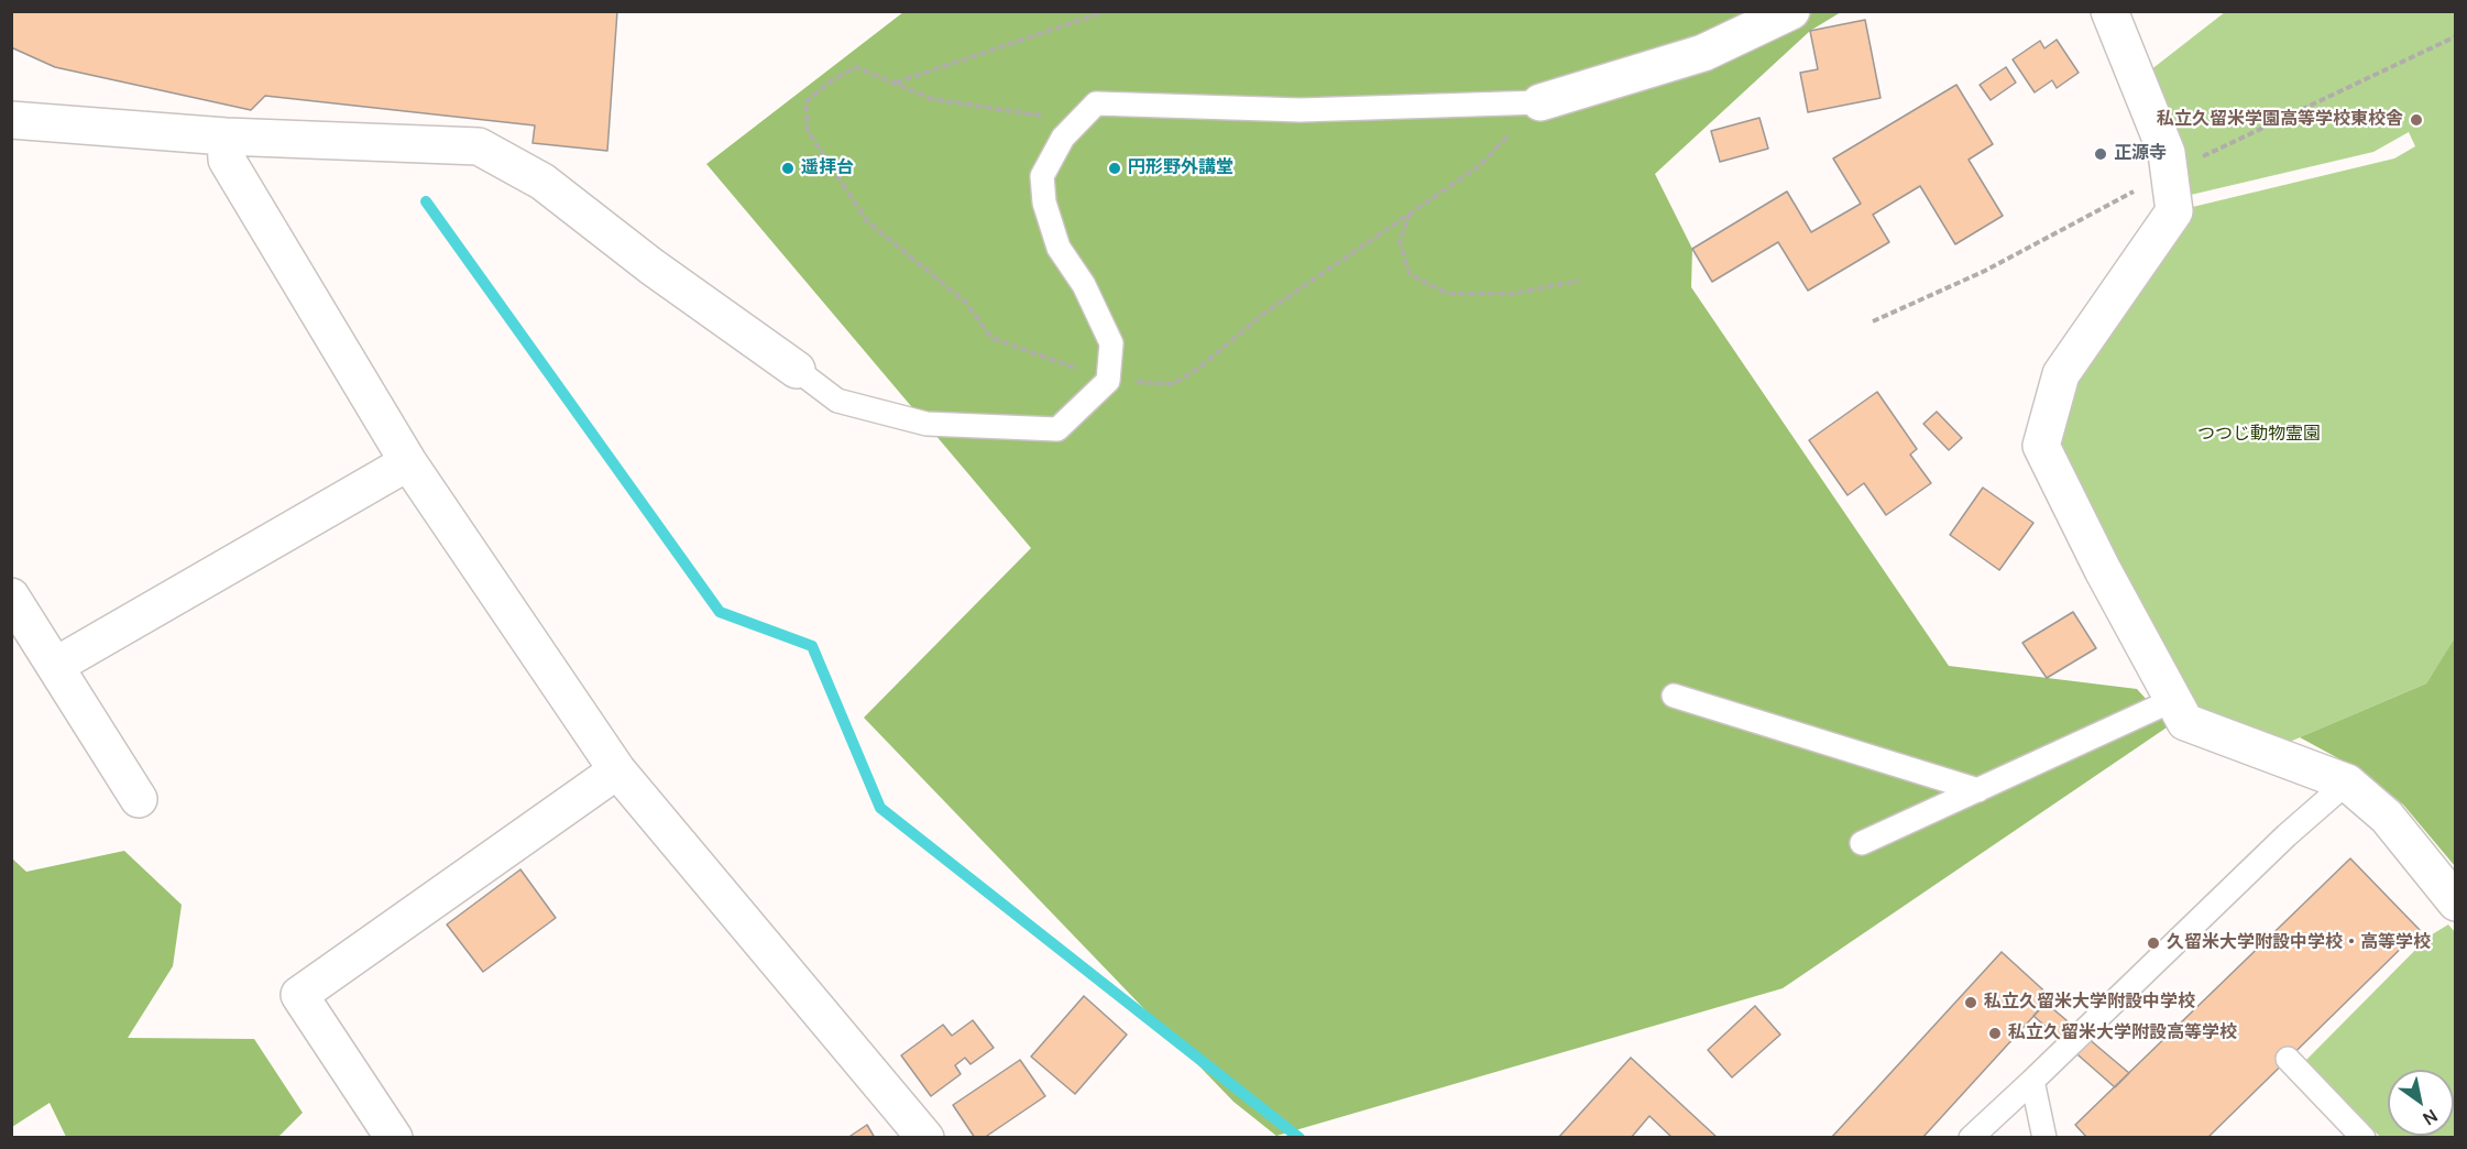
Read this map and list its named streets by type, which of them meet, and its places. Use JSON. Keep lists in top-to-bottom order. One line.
{"parks":["つつじ動物霊園"],"places":["私立久留米学園高等学校東校舎","正源寺","遥拝台","円形野外講堂","久留米大学附設中学校・高等学校","私立久留米大学附設中学校","私立久留米大学附設高等学校"],"north":"bottom right"}
